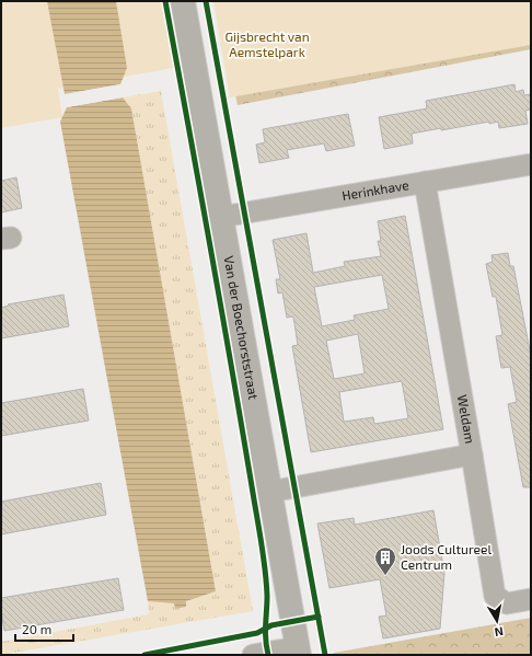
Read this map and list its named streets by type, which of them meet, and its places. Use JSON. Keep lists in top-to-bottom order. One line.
{"streets":{"street":["Herinkhave","Van der Boechorststraat","Weldam"]},"crossings":[["Herinkhave","Van der Boechorststraat"],["Herinkhave","Weldam"],["Van der Boechorststraat","Weldam"]],"parks":["Gijsbrecht van Aemstelpark"],"places":{"building":["Joods Cultureel Centrum"]},"scale_bar":"20 m","north":"bottom"}
